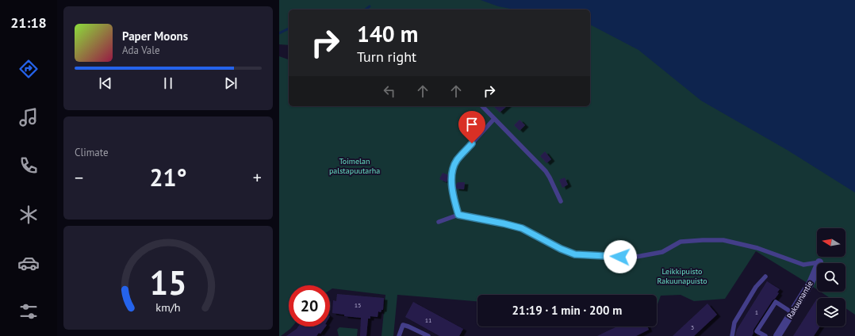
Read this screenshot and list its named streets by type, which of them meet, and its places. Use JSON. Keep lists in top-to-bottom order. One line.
{"streets":{"street":["Rakuunantie"]},"parks":["Toimelan palstapuutarha","Leikkipuisto Rakuunapuisto"],"house_numbers":["15","1","11","3"],"north":"left","page":{"tabs":"21:18","turn":["140 m","Turn right"],"song":["Paper Moons","Ada Vale"],"tile":"Climate","heat":["−","21°","+"],"limit":"20","trip":"21:19 · 1 min · 200 m","gauge":["15","km/h"]}}
